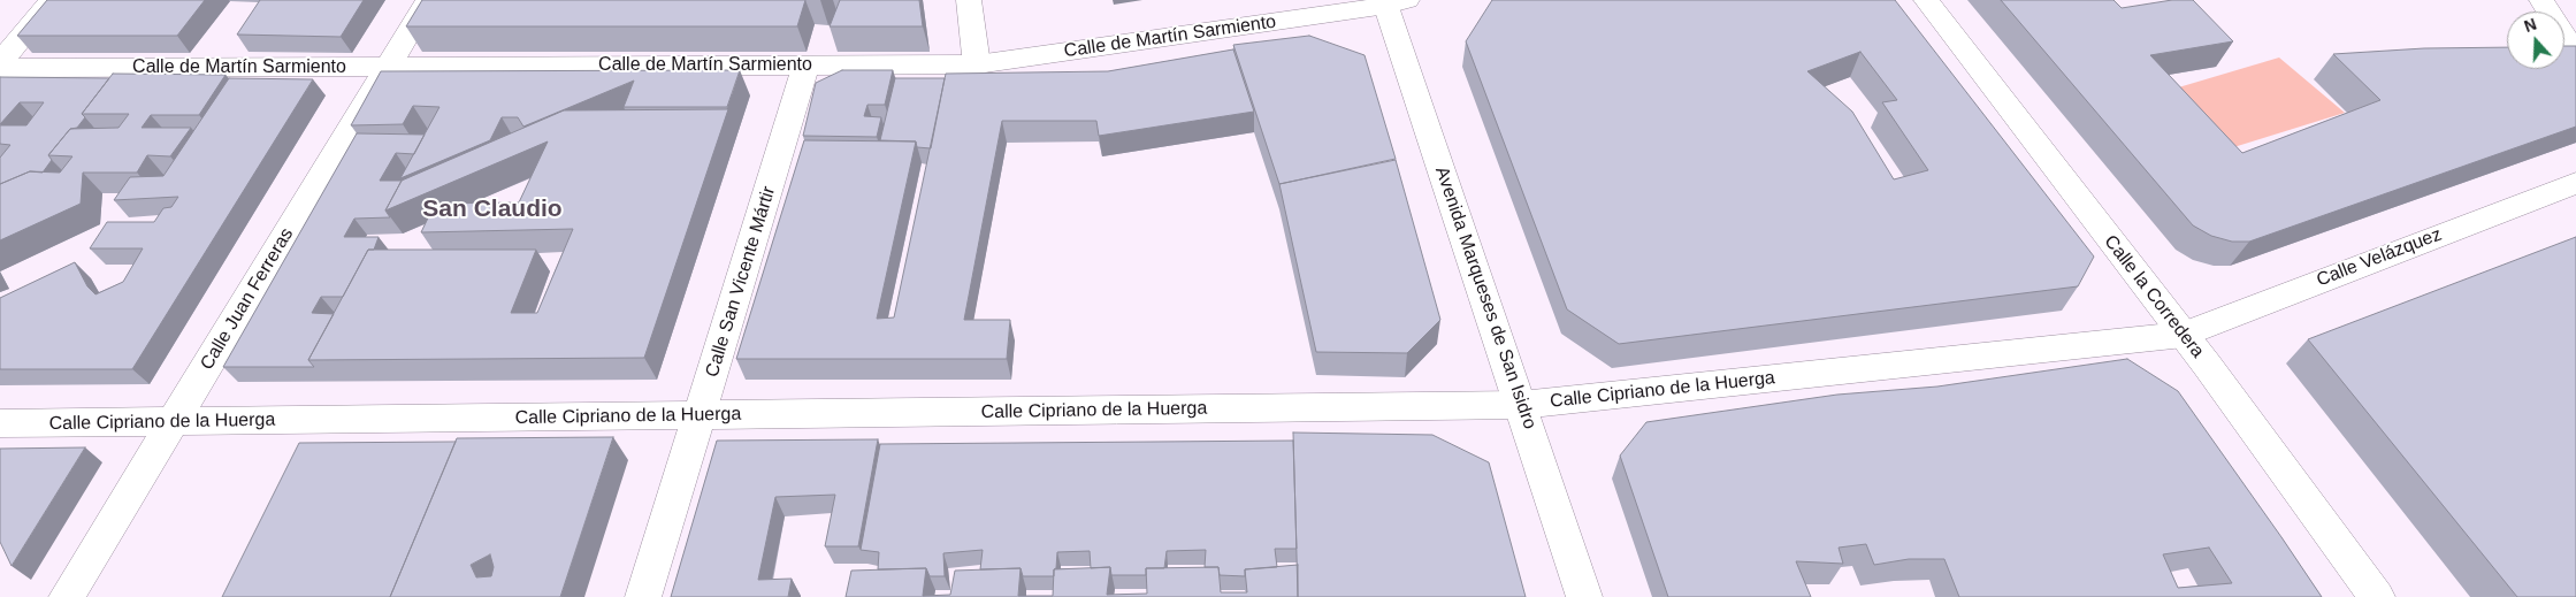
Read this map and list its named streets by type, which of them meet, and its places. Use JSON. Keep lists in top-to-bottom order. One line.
{"streets":{"street":["Calle de Martín Sarmiento","Calle Velázquez","Calle San Vicente Mártir","Calle la Corredera","Avenida Marqueses de San Isidro","Calle Juan Ferreras","Calle Cipriano de la Huerga"]},"crossings":[["Calle de Martín Sarmiento","Calle San Vicente Mártir"],["Calle de Martín Sarmiento","Avenida Marqueses de San Isidro"],["Calle de Martín Sarmiento","Calle Juan Ferreras"],["Calle Velázquez","Calle la Corredera"],["Calle Velázquez","Calle Cipriano de la Huerga"],["Calle San Vicente Mártir","Calle Cipriano de la Huerga"],["Calle la Corredera","Calle Cipriano de la Huerga"],["Avenida Marqueses de San Isidro","Calle Cipriano de la Huerga"],["Calle Juan Ferreras","Calle Cipriano de la Huerga"]],"districts":["San Claudio"],"north":"top"}
